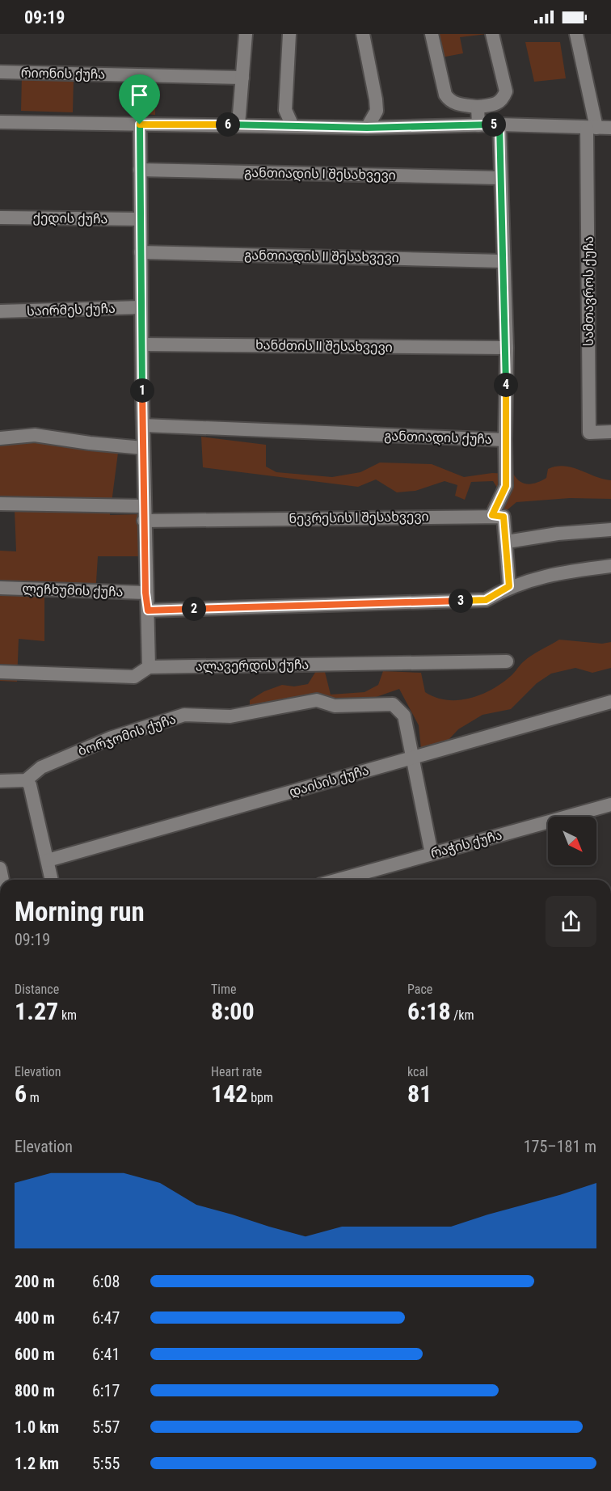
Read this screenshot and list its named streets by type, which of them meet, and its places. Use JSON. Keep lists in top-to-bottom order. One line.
{"streets":{"street":["რიონის ქუჩა","განთიადის I შესახვევი","ქედის ქუჩა","განთიადის II შესახვევი","სამთავროს ქუჩა","საირმეს ქუჩა","ხანძთის II შესახვევი","განთიადის ქუჩა","ნეკრესის I შესახვევი","ლეჩხუმის ქუჩა","ალავერდის ქუჩა","ბორჯომის ქუჩა","დაისის ქუჩა","რაჭის ქუჩა"]},"crossings":[["განთიადის I შესახვევი","განთიადის ქუჩა"],["განთიადის II შესახვევი","განთიადის ქუჩა"],["ხანძთის II შესახვევი","განთიადის ქუჩა"],["ბორჯომის ქუჩა","დაისის ქუჩა"],["ბორჯომის ქუჩა","რაჭის ქუჩა"]],"north":"bottom right","page":{"status":"09:19","pins":["5","6","4","1","3","2"],"heading":["Morning run","09:19"],"stats":[["Distance","1.27 km"],["Time","8:00"],["Pace","6:18 /km"],["Elevation","6 m"],["Heart rate","142 bpm"],["kcal","81"]],"chart":["Elevation","175–181 m"],"list":[{"name":"200 m","note":"6:08"},{"name":"400 m","note":"6:47"},{"name":"600 m","note":"6:41"},{"name":"800 m","note":"6:17"},{"name":"1.0 km","note":"5:57"},{"name":"1.2 km","note":"5:55"}]}}
